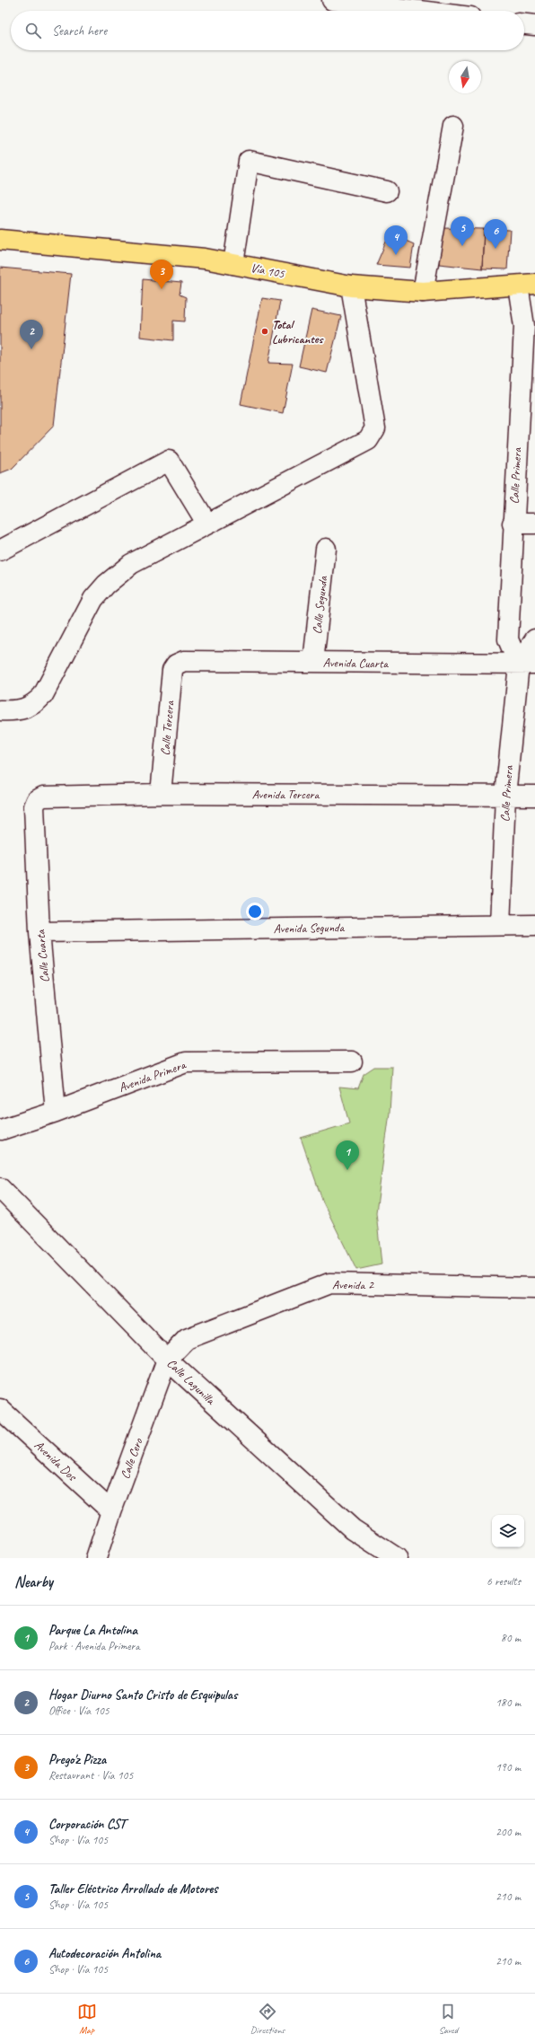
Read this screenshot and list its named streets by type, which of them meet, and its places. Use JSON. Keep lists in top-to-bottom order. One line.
{"streets":{"main road":["Vía 105"],"street":["Calle Primera","Calle Segunda","Avenida Cuarta","Calle Tercera","Avenida Tercera","Avenida Segunda","Calle Cuarta","Avenida Primera","Avenida 2","Calle Lagunilla","Calle Cero","Avenida Dos"]},"crossings":[["Vía 105","Calle Primera"],["Calle Primera","Avenida Cuarta"],["Calle Primera","Avenida Tercera"],["Calle Primera","Avenida Segunda"],["Calle Segunda","Avenida Cuarta"],["Avenida Cuarta","Calle Tercera"],["Calle Tercera","Avenida Tercera"],["Avenida Tercera","Calle Cuarta"],["Avenida Segunda","Calle Cuarta"],["Calle Cuarta","Avenida Primera"],["Avenida 2","Calle Lagunilla"],["Avenida 2","Calle Cero"],["Calle Lagunilla","Calle Cero"],["Calle Cero","Avenida Dos"]],"places":["Total Lubricantes"],"north":"bottom","page":{"search":"Search here","pins":["5","6","4","3","2","1"],"heading":["Nearby","6 results"],"list":[{"mark":"1","name":"Parque La Antolina","note":"Park · Avenida Primera","value":"80 m"},{"mark":"2","name":"Hogar Diurno Santo Cristo de Esquipulas","note":"Office · Vía 105","value":"180 m"},{"mark":"3","name":"Prego'z Pizza","note":"Restaurant · Vía 105","value":"190 m"},{"mark":"4","name":"Corporación CST","note":"Shop · Vía 105","value":"200 m"},{"mark":"5","name":"Taller Eléctrico Arrollado de Motores","note":"Shop · Vía 105","value":"210 m"},{"mark":"6","name":"Autodecoración Antolina","note":"Shop · Vía 105","value":"210 m"}],"nav":["Map","Directions","Saved"]}}
